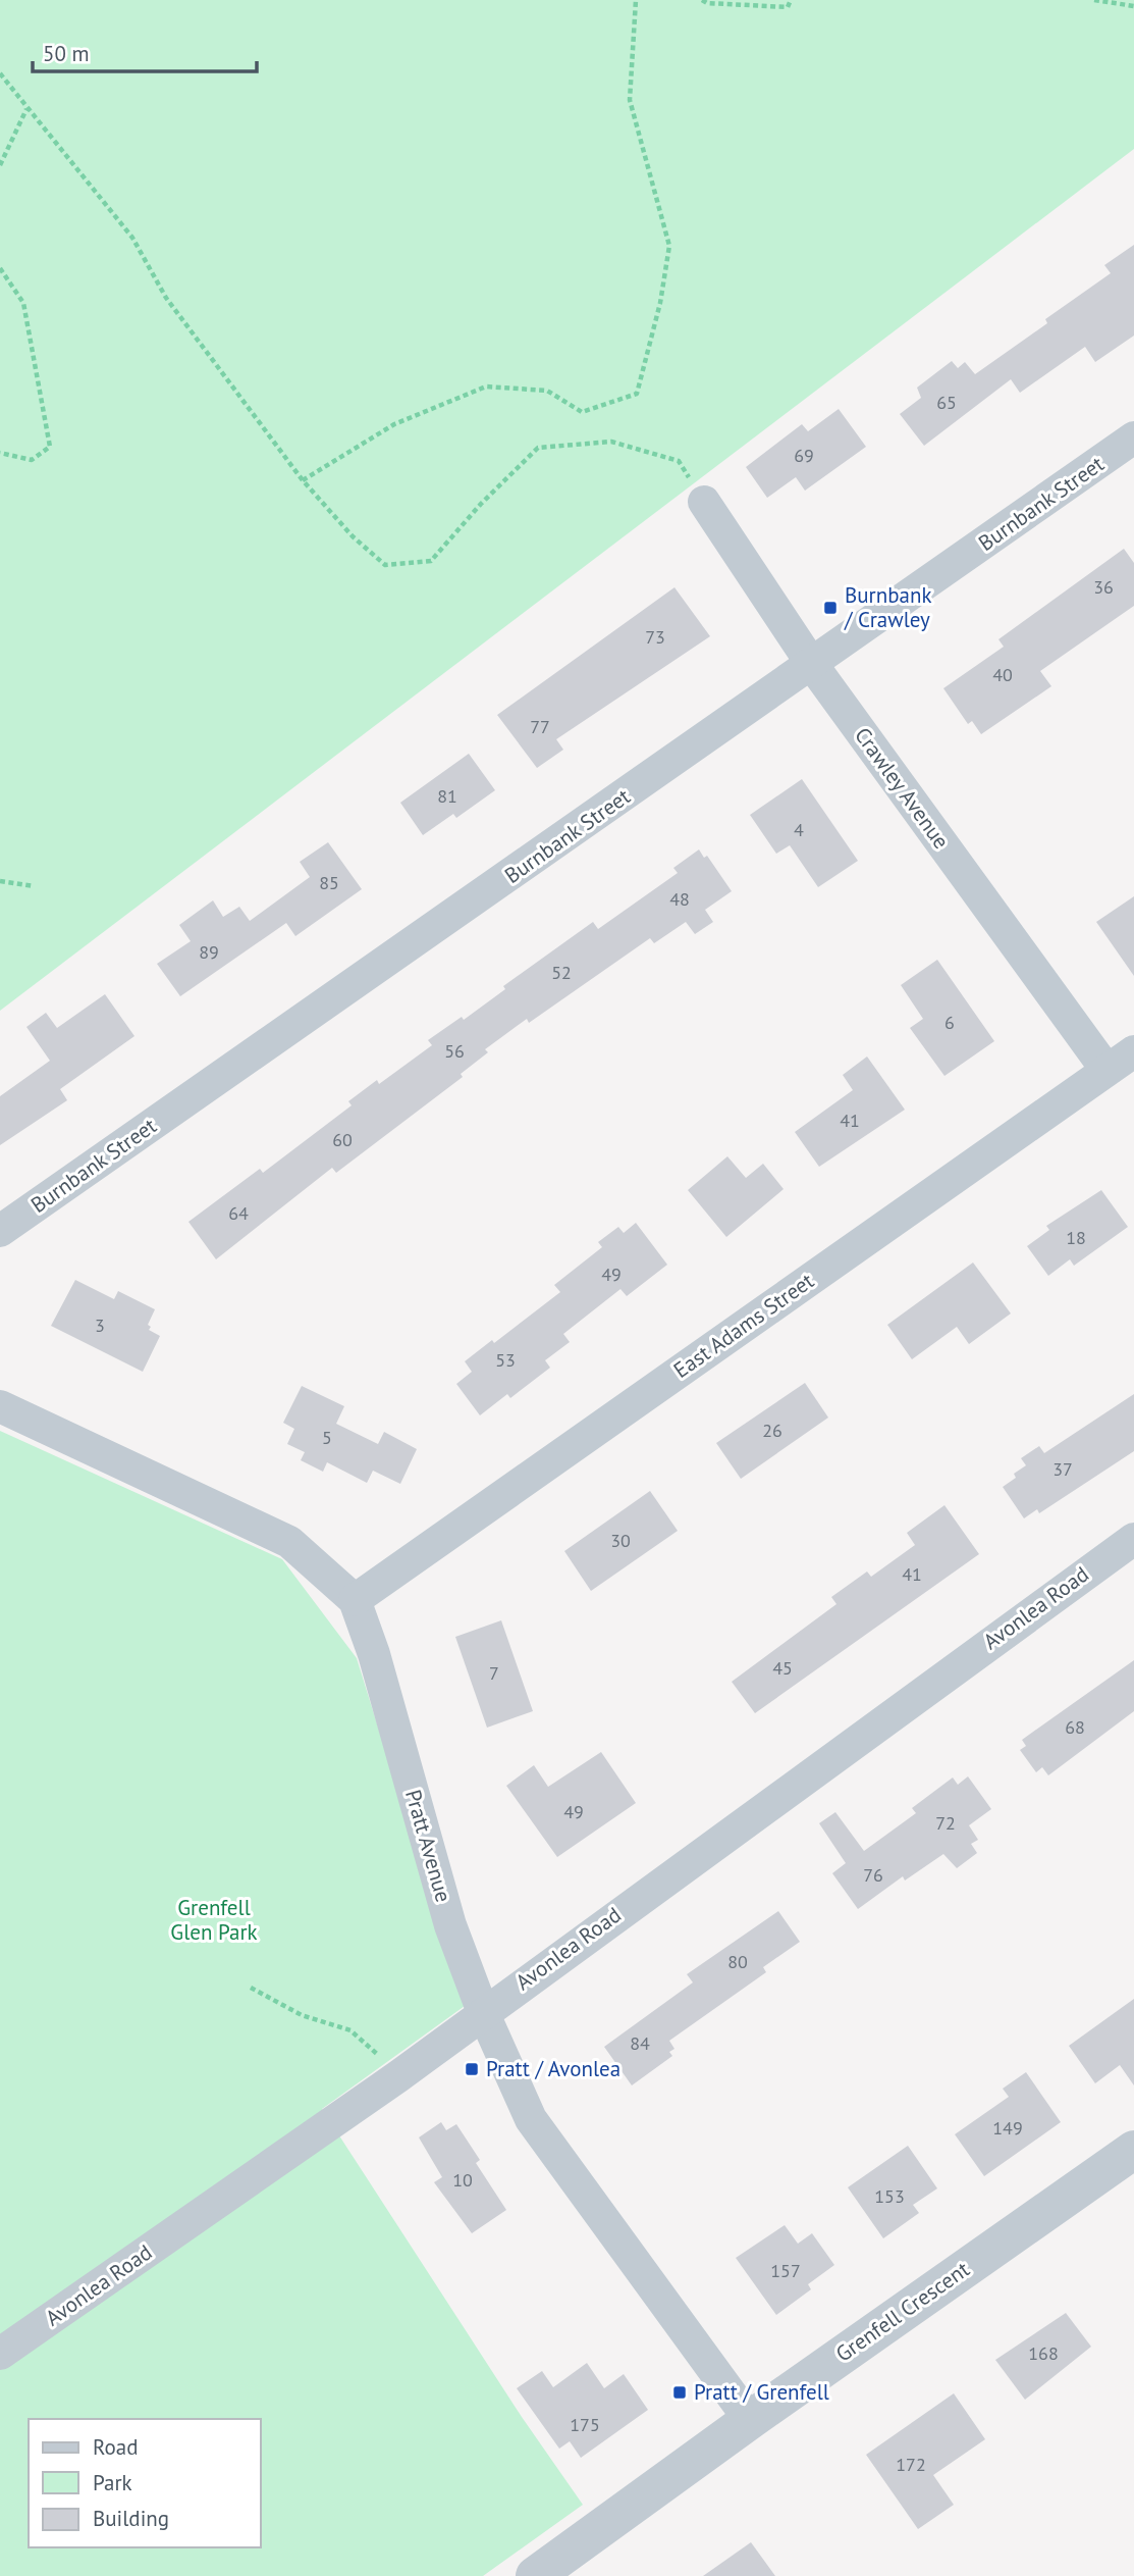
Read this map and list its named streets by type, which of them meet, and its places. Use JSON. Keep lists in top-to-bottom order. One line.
{"streets":{"street":["Burnbank Street","Crawley Avenue","East Adams Street","Avonlea Road","Pratt Avenue","Grenfell Crescent"]},"crossings":[["Burnbank Street","Crawley Avenue"],["Crawley Avenue","East Adams Street"],["East Adams Street","Pratt Avenue"],["Avonlea Road","Pratt Avenue"],["Pratt Avenue","Grenfell Crescent"]],"parks":["Grenfell Glen Park"],"places":{"transit":["Burnbank / Crawley","Pratt / Avonlea","Pratt / Grenfell"]},"house_numbers":["65","69","36","73","40","77","81","4","85","48","89","52","6","56","41","60","64","18","49","3","53","26","5","37","30","41","45","7","68","49","72","76","80","84","149","10","153","157","168","175","172"],"legend":["Road","Park","Building"],"scale_bar":"50 m"}
